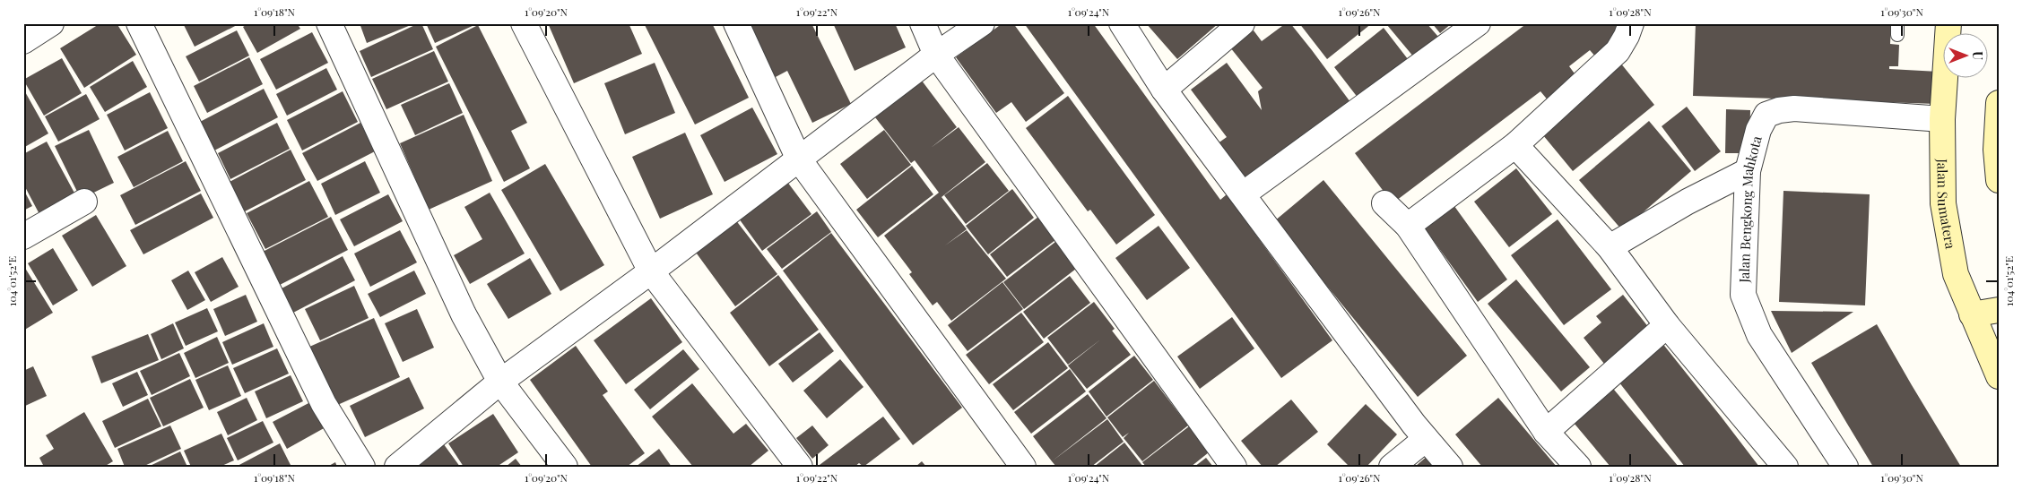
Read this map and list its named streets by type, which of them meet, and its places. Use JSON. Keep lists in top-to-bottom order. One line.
{"streets":{"main road":["Jalan Sumatera"],"street":["Jalan Bengkong Mahkota"]},"crossings":[["Jalan Sumatera","Jalan Bengkong Mahkota"]],"north":"right","coordinates":["1°09'18\"N","1°09'20\"N","1°09'22\"N","1°09'24\"N","1°09'26\"N","1°09'28\"N","1°09'30\"N","104°01'52\"E"]}
